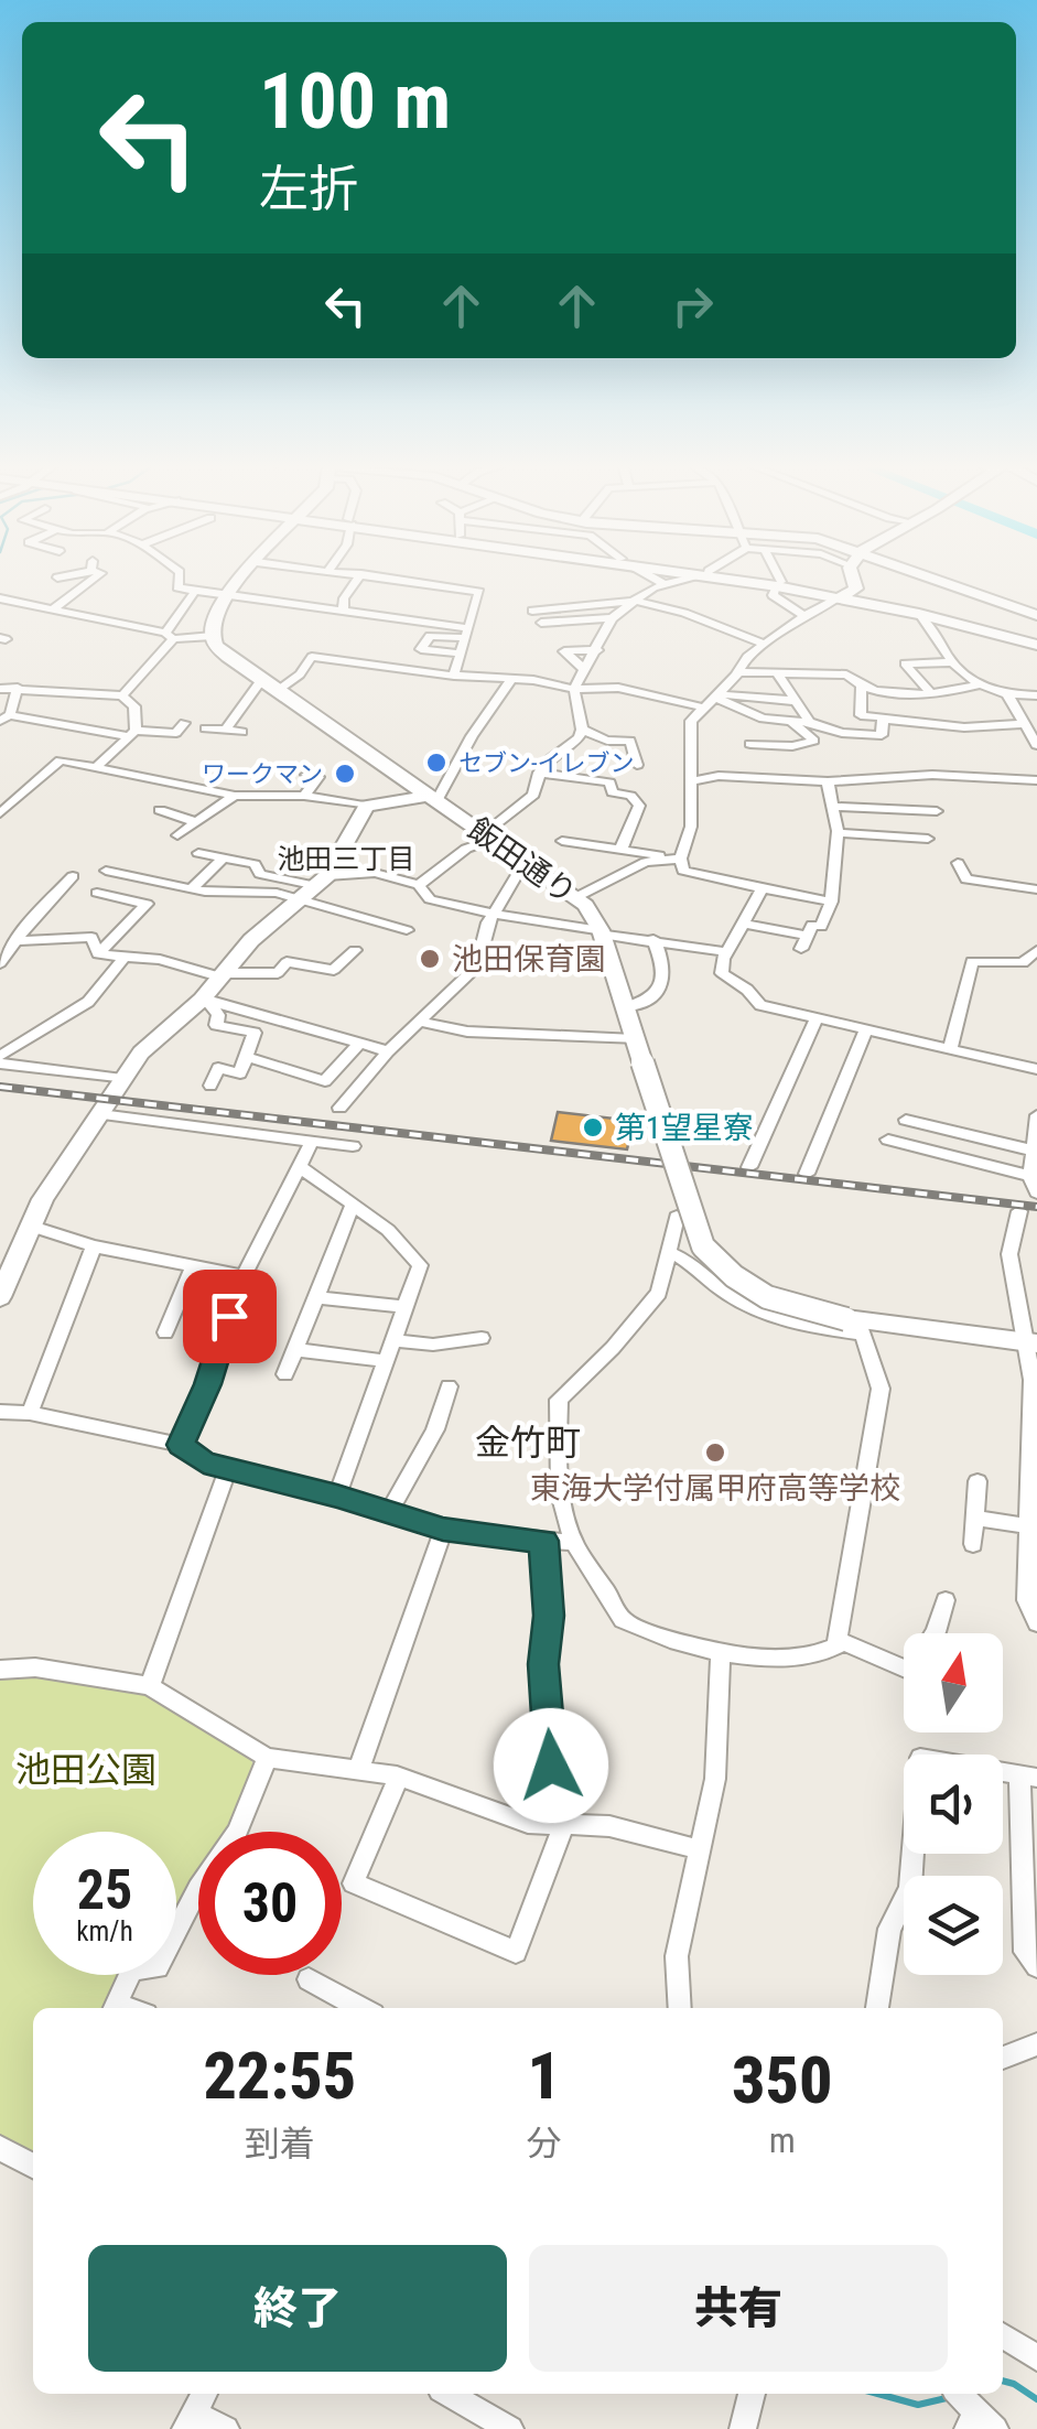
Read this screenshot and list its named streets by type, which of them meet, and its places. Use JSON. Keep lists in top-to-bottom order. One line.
{"streets":{"street":["飯田通り"]},"districts":["池田三丁目","金竹町"],"parks":["池田公園"],"places":["セブン-イレブン","ワークマン","池田保育園","第1望星寮","東海大学付属甲府高等学校"],"north":"top","page":{"turn":["100 m","左折"],"speed":"25 km/h","limit":"30","eta":["22:55","到着","1","分","350","m"],"buttons":["終了","共有"]}}
